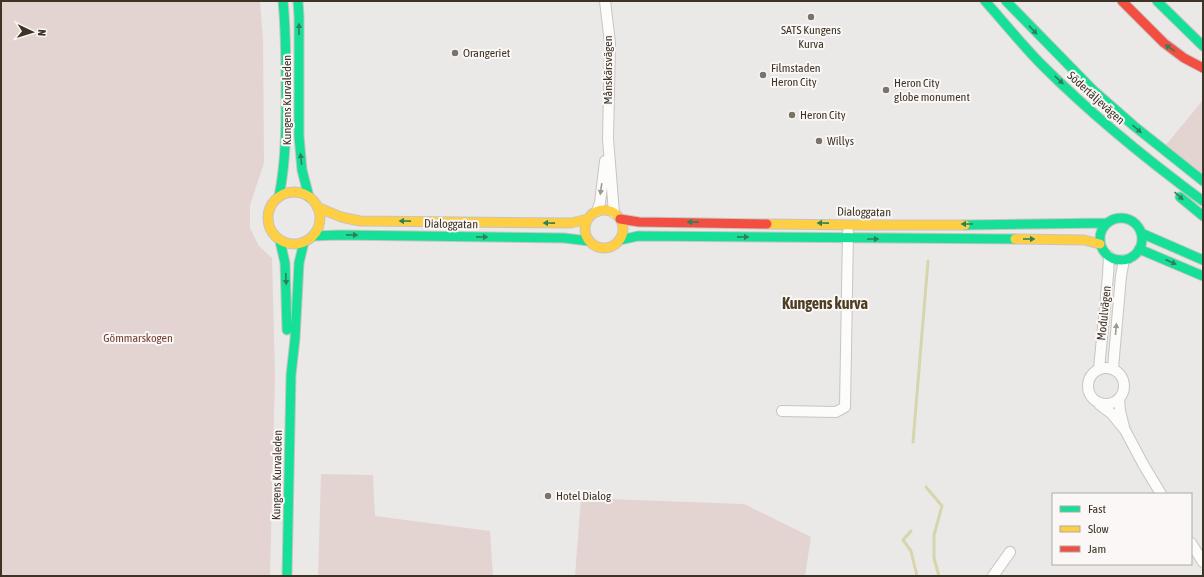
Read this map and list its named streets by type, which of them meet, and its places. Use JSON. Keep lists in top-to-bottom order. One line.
{"streets":{"main road":["Södertäljevägen","Kungens Kurvaleden","Dialoggatan"],"street":["Månskärsvägen","Modulvägen"]},"crossings":[["Månskärsvägen","Dialoggatan"],["Kungens Kurvaleden","Dialoggatan"],["Dialoggatan","Modulvägen"]],"districts":["Kungens kurva"],"parks":["Gömmarskogen"],"places":["SATS Kungens Kurva","Orangeriet","Filmstaden Heron City","Heron City globe monument","Heron City","Willys","Hotel Dialog"],"legend":["Fast","Slow","Jam"],"north":"right"}
